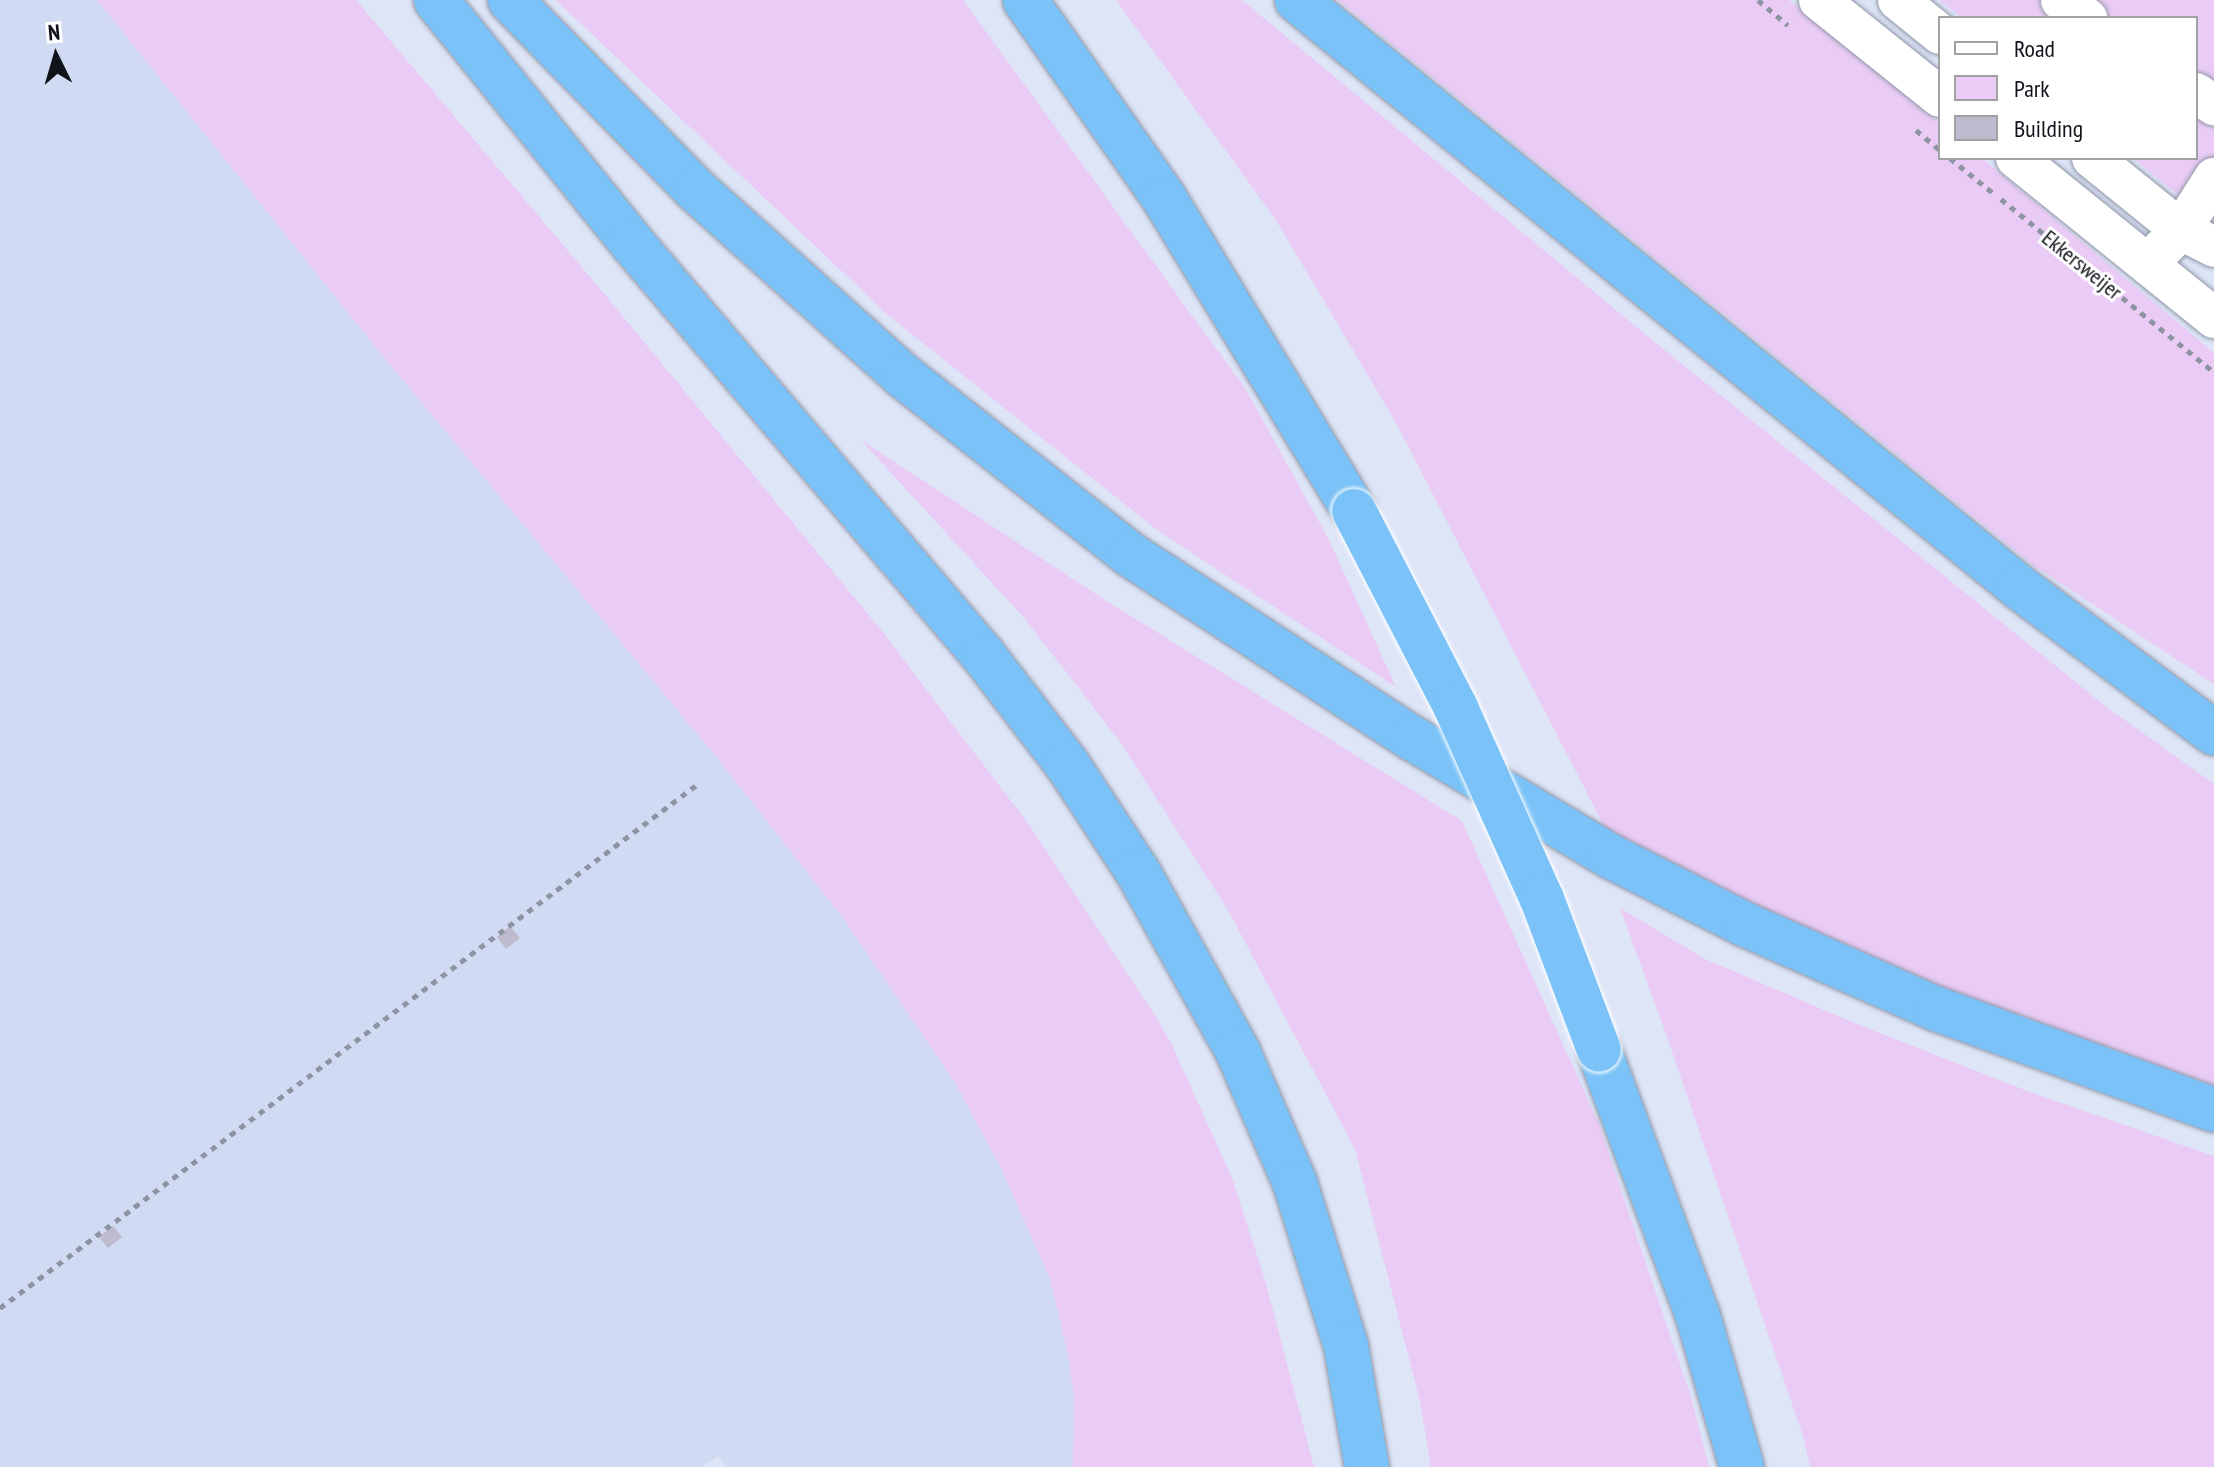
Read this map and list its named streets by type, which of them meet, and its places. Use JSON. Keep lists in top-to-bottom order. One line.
{"streets":{"street":["Ekkersweijer"]},"legend":["Road","Park","Building"],"north":"top"}
